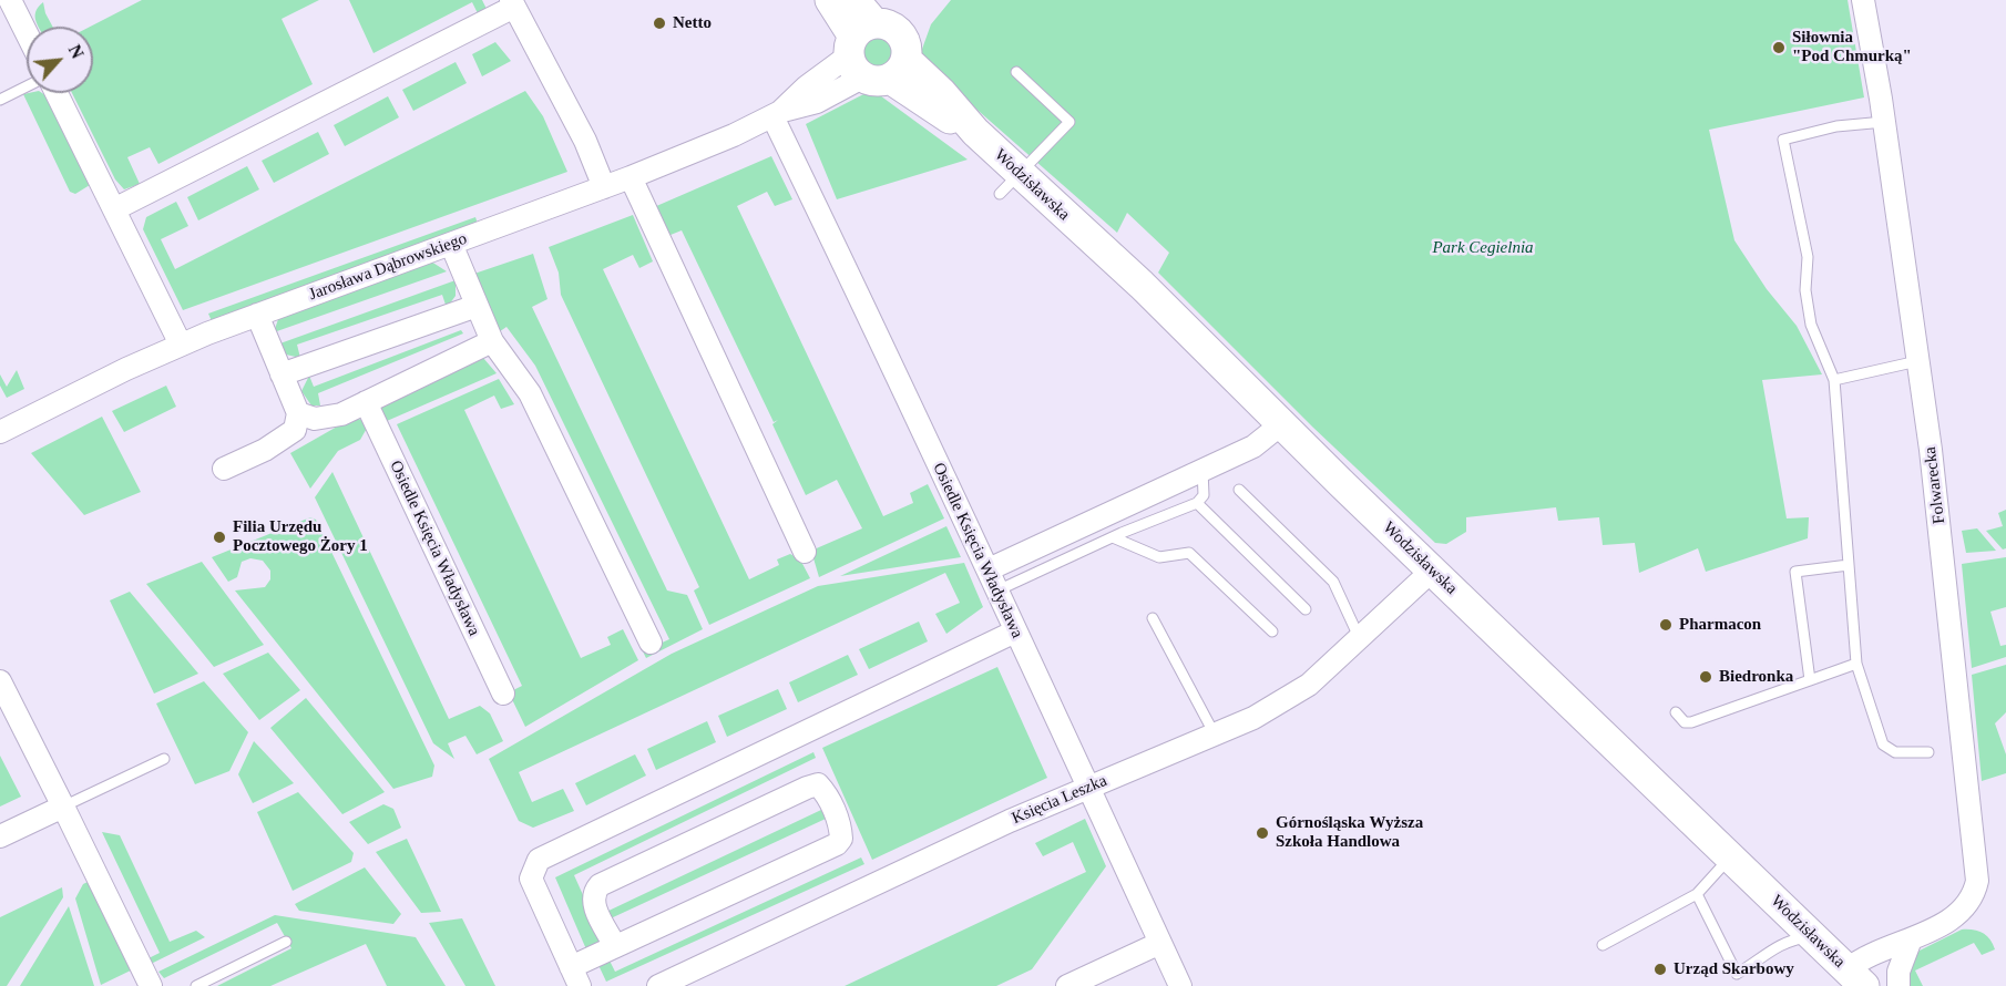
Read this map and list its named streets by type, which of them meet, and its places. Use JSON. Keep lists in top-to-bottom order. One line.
{"streets":{"street":["Wodzisławska","Jarosława Dąbrowskiego","Folwarecka","Osiedle Księcia Władysława","Księcia Leszka"]},"crossings":[["Wodzisławska","Jarosława Dąbrowskiego"],["Wodzisławska","Folwarecka"],["Wodzisławska","Księcia Leszka"],["Jarosława Dąbrowskiego","Osiedle Księcia Władysława"],["Osiedle Księcia Władysława","Księcia Leszka"]],"parks":["Park Cegielnia"],"places":["Netto","Siłownia \"Pod Chmurką\"","Filia Urzędu Pocztowego Żory 1","Pharmacon","Biedronka","Górnośląska Wyższa Szkoła Handlowa","Urząd Skarbowy"],"north":"top right"}
